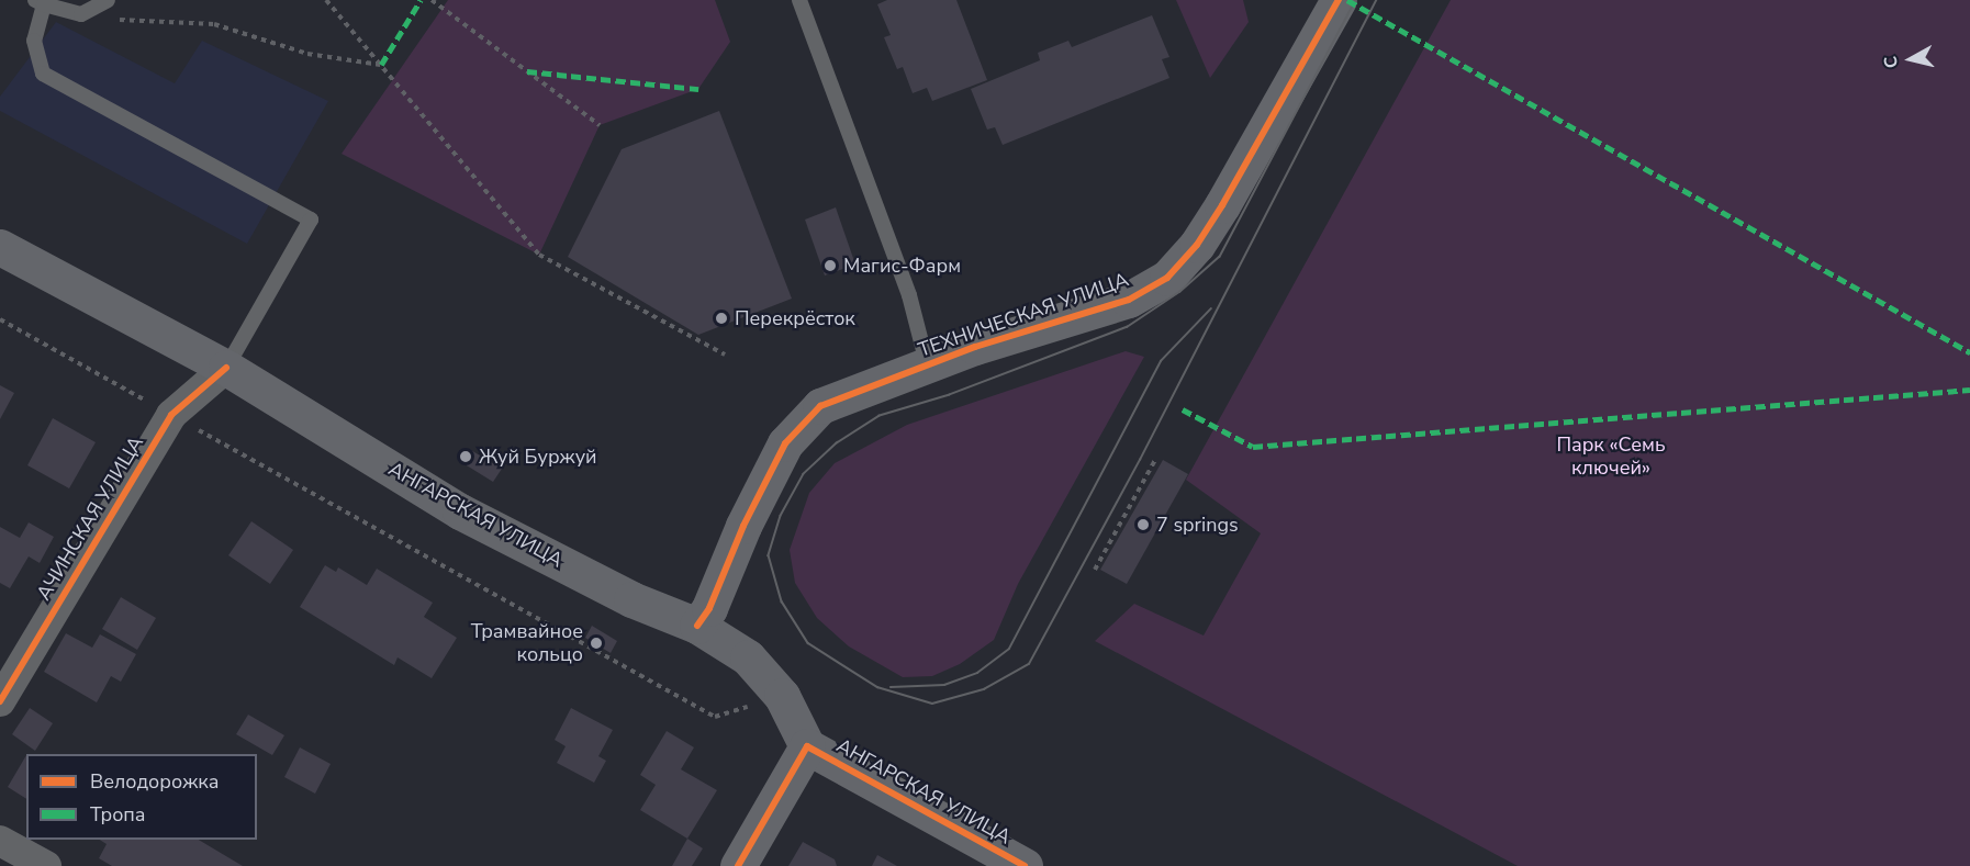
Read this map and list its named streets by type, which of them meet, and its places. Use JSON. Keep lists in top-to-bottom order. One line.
{"streets":{"street":["ТЕХНИЧЕСКАЯ УЛИЦА","АНГАРСКАЯ УЛИЦА","АЧИНСКАЯ УЛИЦА"]},"crossings":[["ТЕХНИЧЕСКАЯ УЛИЦА","АНГАРСКАЯ УЛИЦА"],["АНГАРСКАЯ УЛИЦА","АЧИНСКАЯ УЛИЦА"]],"parks":["Парк «Семь ключей»"],"places":["Магис-Фарм","Перекрёсток","Жуй Буржуй","7 springs","Трамвайное кольцо"],"legend":["Велодорожка","Тропа"],"north":"left"}
